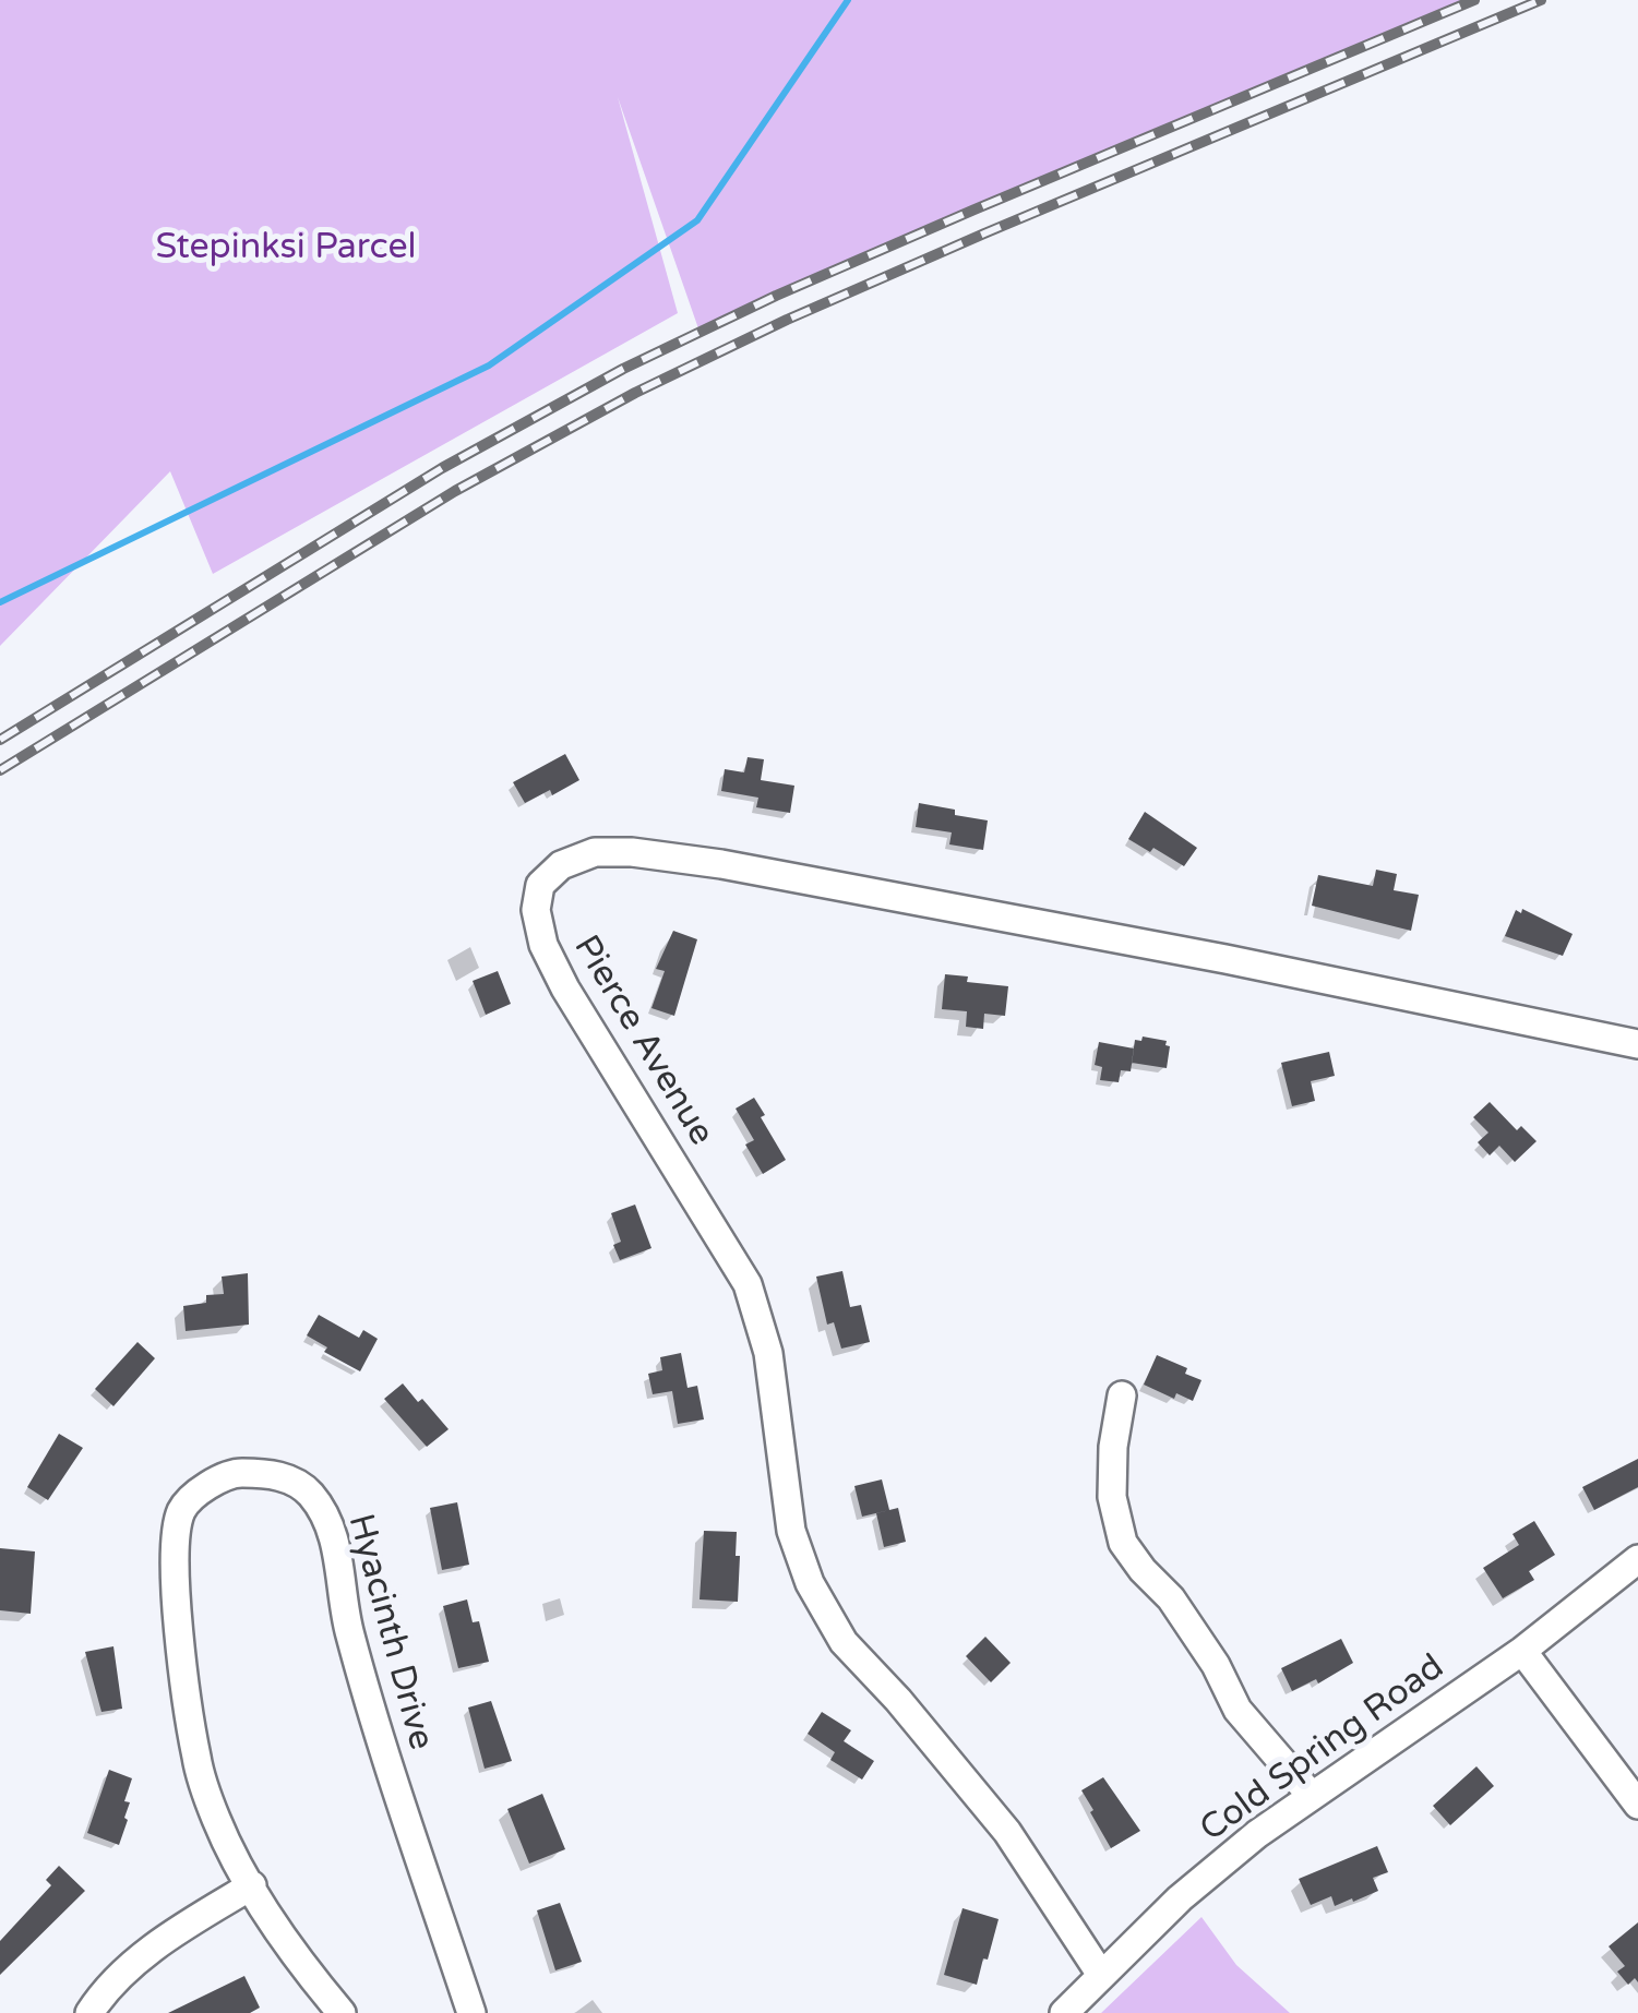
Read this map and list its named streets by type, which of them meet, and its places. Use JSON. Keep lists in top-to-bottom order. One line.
{"streets":{"street":["Pierce Avenue","Hyacinth Drive","Cold Spring Road"]},"crossings":[["Pierce Avenue","Cold Spring Road"]],"parks":["Stepinksi Parcel"]}
